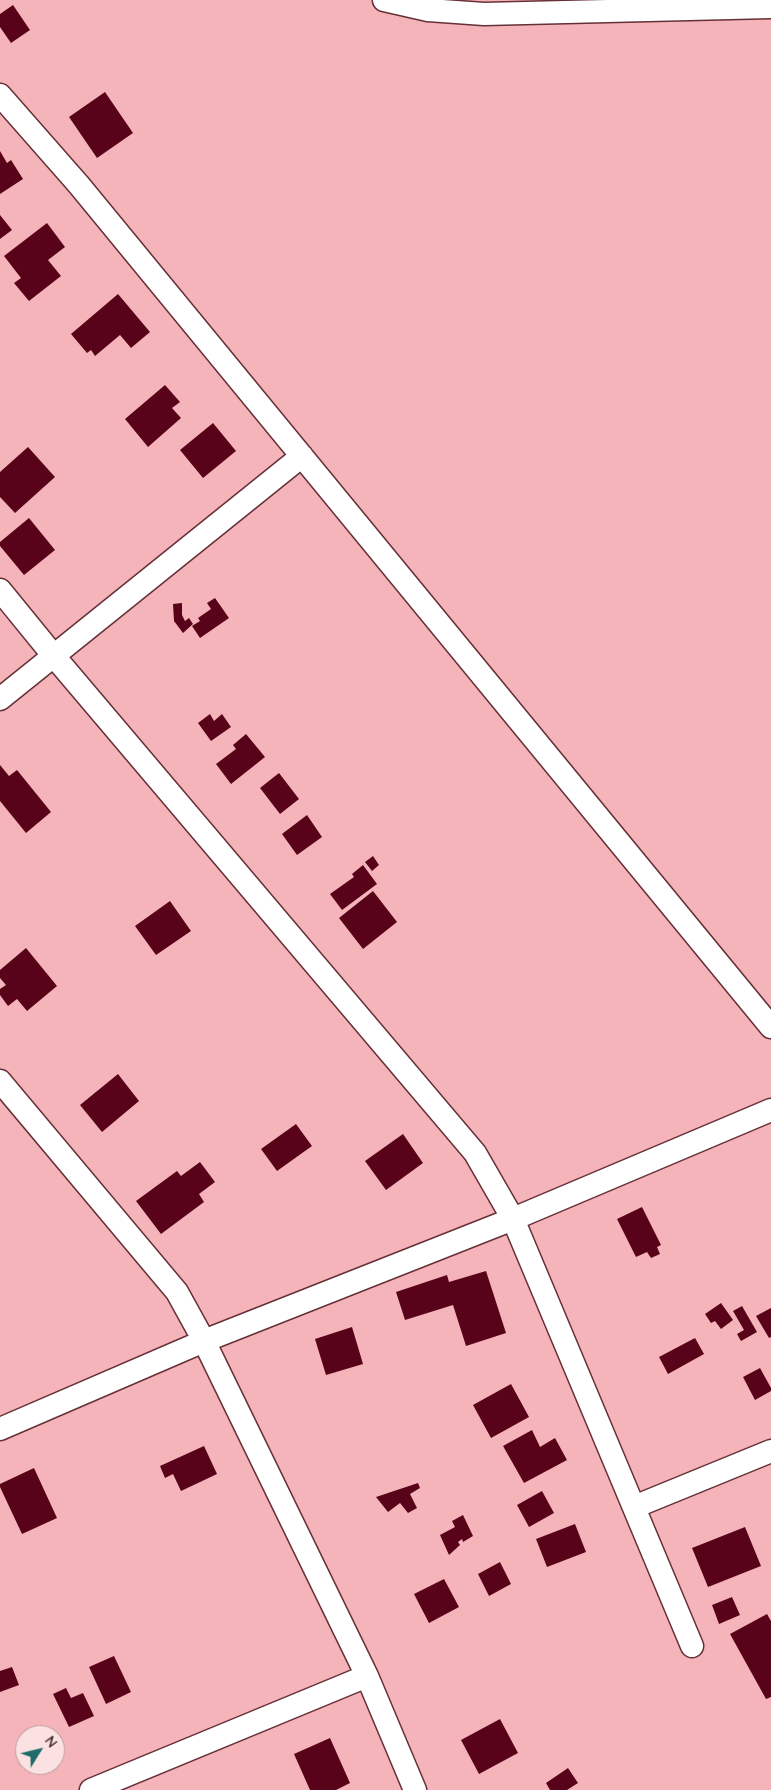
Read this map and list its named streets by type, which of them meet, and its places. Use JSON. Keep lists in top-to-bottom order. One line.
{"north":"top right"}
